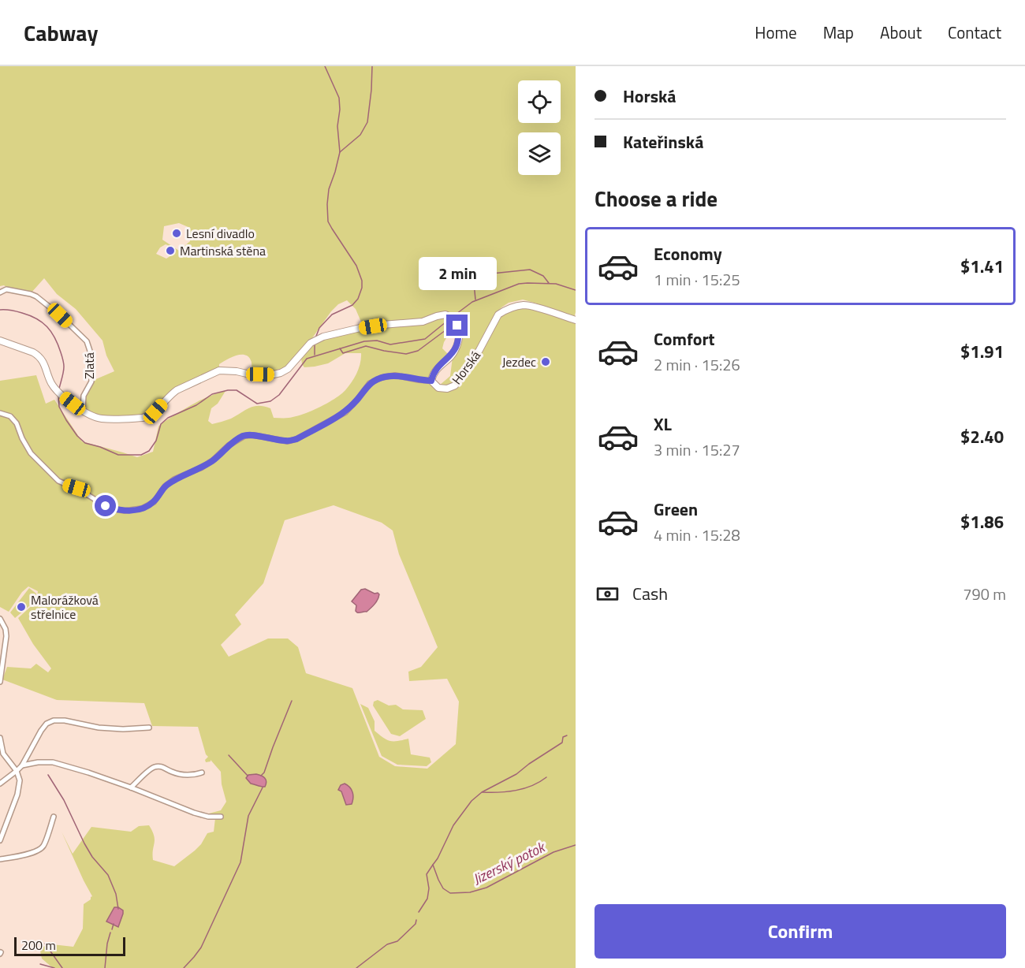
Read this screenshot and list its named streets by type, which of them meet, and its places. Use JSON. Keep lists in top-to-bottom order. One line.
{"streets":{"street":["Zlatá","Horská"]},"water":["Jizerský potok"],"places":["Lesní divadlo","Martinská stěna","Jezdec","Malorážková střelnice"],"scale_bar":"200 m","page":{"header":"Cabway","nav":["Home","Map","About","Contact"],"banner":["Horská","Kateřinská"],"heading":"Choose a ride","list":[{"name":"Economy","note":"1 min · 15:25","value":"$1.41"},{"name":"Comfort","note":"2 min · 15:26","value":"$1.91"},{"name":"XL","note":"3 min · 15:27","value":"$2.40"},{"name":"Green","note":"4 min · 15:28","value":"$1.86"}],"bubble":"2 min","pay":["Cash","790 m"],"buttons":"Confirm","scale":"200 m"}}
